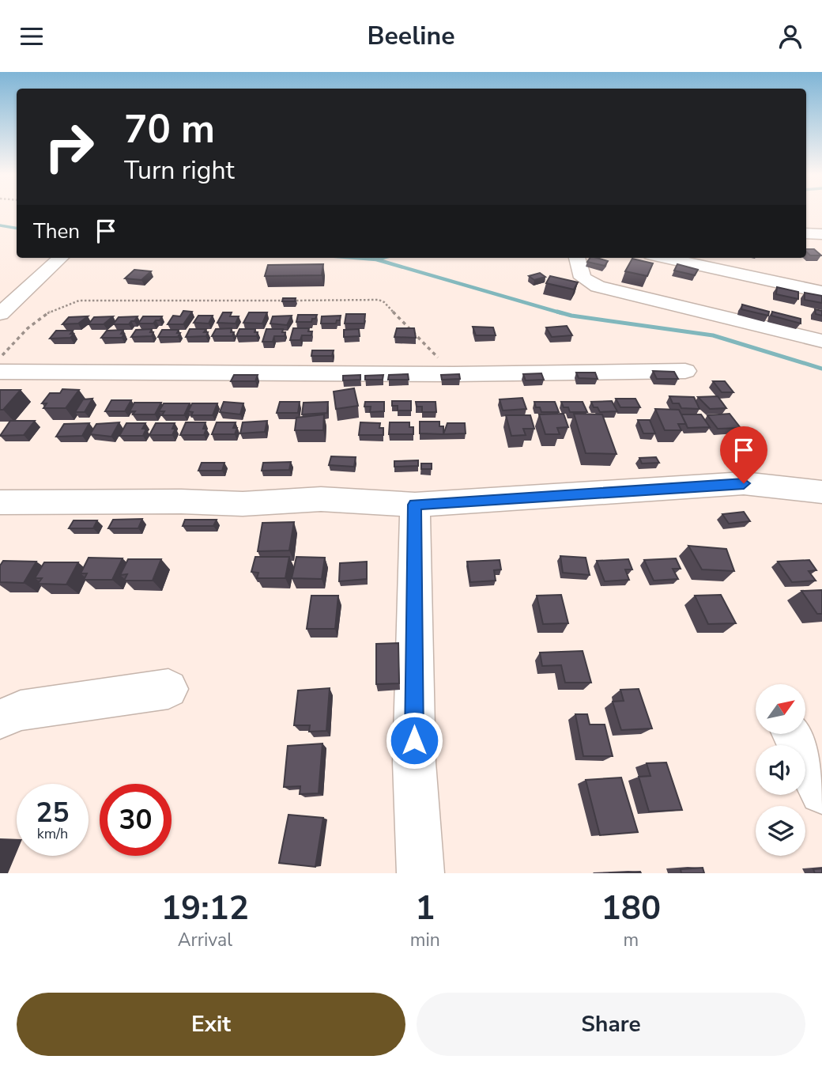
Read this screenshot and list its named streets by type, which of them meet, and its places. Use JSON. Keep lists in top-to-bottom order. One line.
{"north":"top right","page":{"header":"Beeline","turn":["70 m","Turn right"],"then":"Then","speed":"25 km/h","limit":"30","eta":["19:12","Arrival","1","min","180","m"],"buttons":["Exit","Share"]}}
